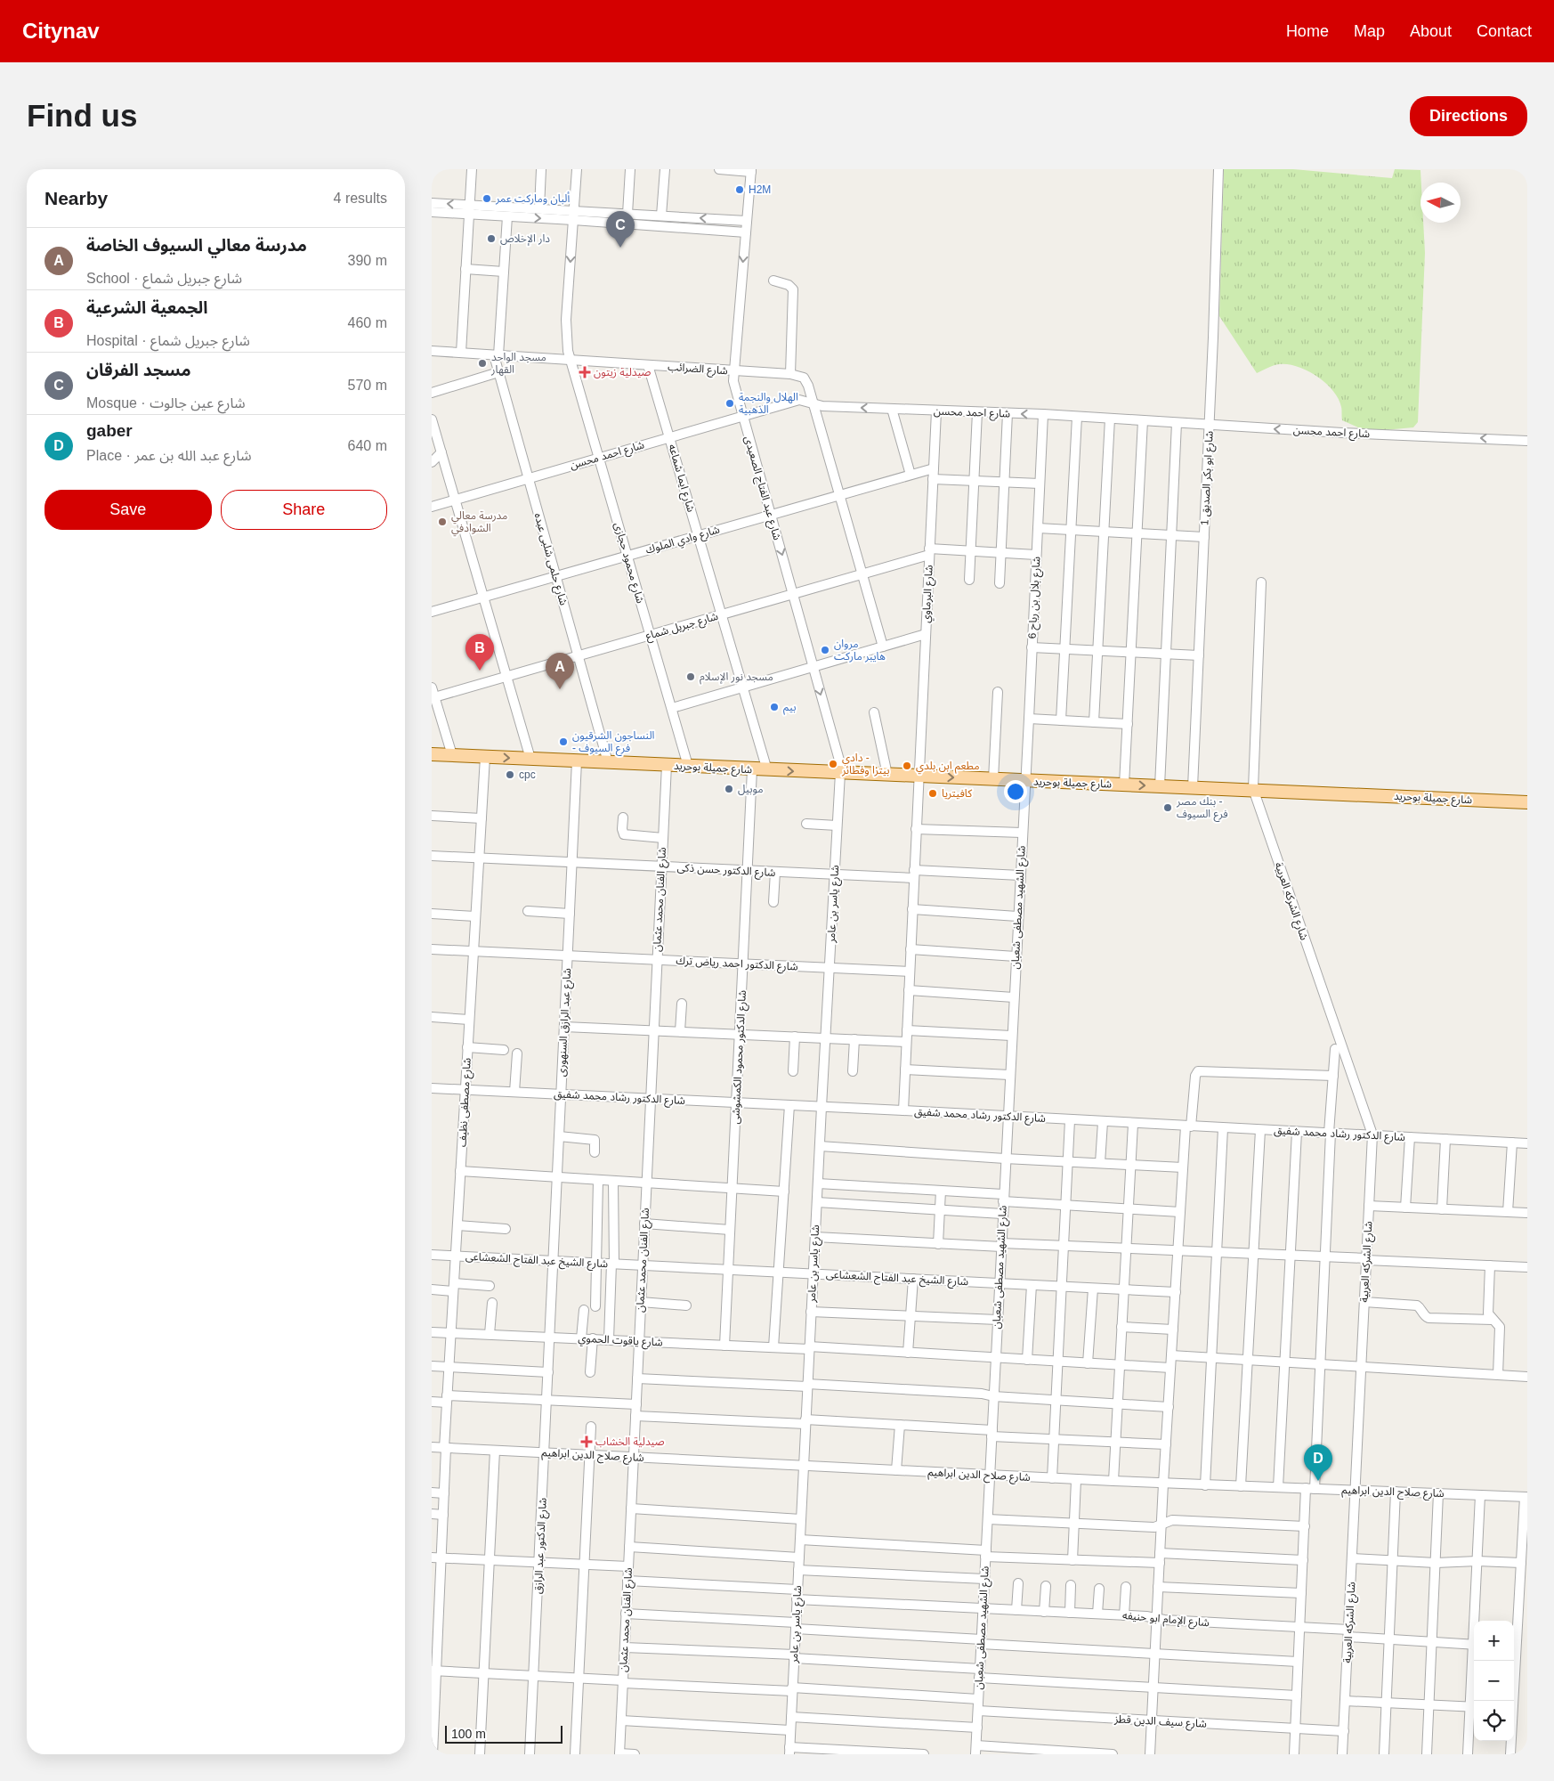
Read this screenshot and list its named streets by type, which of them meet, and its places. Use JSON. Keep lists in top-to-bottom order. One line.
{"streets":{"main road":["شارع جميلة بوحريد"],"street":["شارع الضرائب","شارع احمد محسن","شارع ايما شماعه","شارع ابو بكر الصديق 1","شارع عبد الفتاح الصعيدى","شارع وادي الملوك","شارع حلمى شلبى عبده","شارع محمود حجازى","شارع البرماوي","شارع بلال بن رباح 6","شارع جبريل شماع","شارع الدكتور حسن ذكى","شارع الفنان محمد عثمان","شارع الشركه العربية","شارع ياسر بن عامر","شارع الشهيد مصطفى شعبان","شارع الدكتور احمد رياض ترك","شارع عبد الرازق السنهورى","شارع الدكتور محمود الكمشوشى","شارع الدكتور رشاد محمد شفيق","شارع مصطفى نظيف","شارع الشيخ عبد الفتاح الشعشاعى","شارع ياقوت الحموي","شارع صلاح الدين ابراهيم","شارع الدكتور عبد الرازق","شارع الإمام ابو حنيفه","شارع سيف الدين قطز"]},"crossings":[["شارع الضرائب","شارع احمد محسن"],["شارع الضرائب","شارع ايما شماعه"],["شارع الضرائب","شارع عبد الفتاح الصعيدى"],["شارع الضرائب","شارع حلمى شلبى عبده"],["شارع الضرائب","شارع محمود حجازى"],["شارع احمد محسن","شارع ايما شماعه"],["شارع احمد محسن","شارع ابو بكر الصديق 1"],["شارع احمد محسن","شارع عبد الفتاح الصعيدى"],["شارع احمد محسن","شارع حلمى شلبى عبده"],["شارع احمد محسن","شارع محمود حجازى"],["شارع احمد محسن","شارع البرماوي"],["شارع احمد محسن","شارع بلال بن رباح 6"],["شارع ايما شماعه","شارع وادي الملوك"],["شارع ايما شماعه","شارع جبريل شماع"],["شارع ايما شماعه","شارع جميلة بوحريد"],["شارع ابو بكر الصديق 1","شارع جميلة بوحريد"],["شارع عبد الفتاح الصعيدى","شارع وادي الملوك"],["شارع عبد الفتاح الصعيدى","شارع جبريل شماع"],["شارع عبد الفتاح الصعيدى","شارع جميلة بوحريد"],["شارع عبد الفتاح الصعيدى","شارع ياسر بن عامر"],["شارع وادي الملوك","شارع حلمى شلبى عبده"],["شارع وادي الملوك","شارع محمود حجازى"],["شارع وادي الملوك","شارع البرماوي"],["شارع حلمى شلبى عبده","شارع جبريل شماع"],["شارع حلمى شلبى عبده","شارع جميلة بوحريد"],["شارع محمود حجازى","شارع جبريل شماع"],["شارع محمود حجازى","شارع جميلة بوحريد"],["شارع البرماوي","شارع جبريل شماع"],["شارع البرماوي","شارع جميلة بوحريد"],["شارع البرماوي","شارع الدكتور حسن ذكى"],["شارع البرماوي","شارع الدكتور احمد رياض ترك"],["شارع البرماوي","شارع الدكتور رشاد محمد شفيق"],["شارع بلال بن رباح 6","شارع جبريل شماع"],["شارع بلال بن رباح 6","شارع جميلة بوحريد"],["شارع بلال بن رباح 6","شارع الشهيد مصطفى شعبان"],["شارع جميلة بوحريد","شارع الفنان محمد عثمان"],["شارع جميلة بوحريد","شارع الشركه العربية"],["شارع جميلة بوحريد","شارع ياسر بن عامر"],["شارع جميلة بوحريد","شارع الشهيد مصطفى شعبان"],["شارع جميلة بوحريد","شارع عبد الرازق السنهورى"],["شارع جميلة بوحريد","شارع الدكتور محمود الكمشوشى"],["شارع جميلة بوحريد","شارع مصطفى نظيف"],["شارع الدكتور حسن ذكى","شارع الفنان محمد عثمان"],["شارع الدكتور حسن ذكى","شارع ياسر بن عامر"],["شارع الدكتور حسن ذكى","شارع الشهيد مصطفى شعبان"],["شارع الدكتور حسن ذكى","شارع عبد الرازق السنهورى"],["شارع الدكتور حسن ذكى","شارع الدكتور محمود الكمشوشى"],["شارع الدكتور حسن ذكى","شارع مصطفى نظيف"],["شارع الفنان محمد عثمان","شارع الدكتور احمد رياض ترك"],["شارع الفنان محمد عثمان","شارع الدكتور رشاد محمد شفيق"],["شارع الفنان محمد عثمان","شارع الشيخ عبد الفتاح الشعشاعى"],["شارع الفنان محمد عثمان","شارع ياقوت الحموي"],["شارع الفنان محمد عثمان","شارع صلاح الدين ابراهيم"],["شارع الشركه العربية","شارع الدكتور رشاد محمد شفيق"],["شارع الشركه العربية","شارع صلاح الدين ابراهيم"],["شارع الشركه العربية","شارع الإمام ابو حنيفه"],["شارع الشركه العربية","شارع سيف الدين قطز"],["شارع ياسر بن عامر","شارع الدكتور احمد رياض ترك"],["شارع ياسر بن عامر","شارع الدكتور رشاد محمد شفيق"],["شارع ياسر بن عامر","شارع الشيخ عبد الفتاح الشعشاعى"],["شارع ياسر بن عامر","شارع ياقوت الحموي"],["شارع ياسر بن عامر","شارع صلاح الدين ابراهيم"],["شارع ياسر بن عامر","شارع الإمام ابو حنيفه"],["شارع الشهيد مصطفى شعبان","شارع الدكتور رشاد محمد شفيق"],["شارع الشهيد مصطفى شعبان","شارع الشيخ عبد الفتاح الشعشاعى"],["شارع الشهيد مصطفى شعبان","شارع ياقوت الحموي"],["شارع الشهيد مصطفى شعبان","شارع صلاح الدين ابراهيم"],["شارع الشهيد مصطفى شعبان","شارع الإمام ابو حنيفه"],["شارع الشهيد مصطفى شعبان","شارع سيف الدين قطز"],["شارع الدكتور احمد رياض ترك","شارع عبد الرازق السنهورى"],["شارع الدكتور احمد رياض ترك","شارع الدكتور محمود الكمشوشى"],["شارع الدكتور احمد رياض ترك","شارع مصطفى نظيف"],["شارع عبد الرازق السنهورى","شارع الدكتور رشاد محمد شفيق"],["شارع عبد الرازق السنهورى","شارع الشيخ عبد الفتاح الشعشاعى"],["شارع عبد الرازق السنهورى","شارع ياقوت الحموي"],["شارع عبد الرازق السنهورى","شارع الدكتور عبد الرازق"],["شارع الدكتور محمود الكمشوشى","شارع الدكتور رشاد محمد شفيق"],["شارع الدكتور محمود الكمشوشى","شارع الشيخ عبد الفتاح الشعشاعى"],["شارع الدكتور محمود الكمشوشى","شارع ياقوت الحموي"],["شارع الدكتور رشاد محمد شفيق","شارع مصطفى نظيف"],["شارع مصطفى نظيف","شارع الشيخ عبد الفتاح الشعشاعى"],["شارع مصطفى نظيف","شارع ياقوت الحموي"],["شارع مصطفى نظيف","شارع صلاح الدين ابراهيم"],["شارع ياقوت الحموي","شارع الدكتور عبد الرازق"],["شارع صلاح الدين ابراهيم","شارع الدكتور عبد الرازق"]],"one_way":["شارع احمد محسن"],"places":{"other":["H2M","ألبان وماركت عمر","دار الإخلاص","مسجد الواحد القهار","الهلال والنجمة الذهبية","مدرسة معالي الشوادفي","مروان هايبر ماركت","مسجد نور الإسلام","بيم","النساجون الشرقيون - فرع السيوف","دادي - بيتزا وفطائر","مطعم ابن بلدي","cpc","موبيل","كافيتريا","بنك مصر - فرع السيوف"],"health":["صيدلية زيتون","صيدلية الخشاب"]},"scale_bar":"100 m","north":"left","page":{"header":"Citynav","nav":["Home","Map","About","Contact"],"buttons":["Directions",["Save","Share"]],"title":"Find us","heading":["Nearby","4 results"],"pins":["C","B","A","D"],"list":[{"mark":"A","name":"مدرسة معالي السيوف الخاصة","note":"School · شارع جبريل شماع","value":"390 m"},{"mark":"B","name":"الجمعية الشرعية","note":"Hospital · شارع جبريل شماع","value":"460 m"},{"mark":"C","name":"مسجد الفرقان","note":"Mosque · شارع عين جالوت","value":"570 m"},{"mark":"D","name":"gaber","note":"Place · شارع عبد الله بن عمر","value":"640 m"}],"map_buttons":["+","−"],"scale":"100 m"}}
